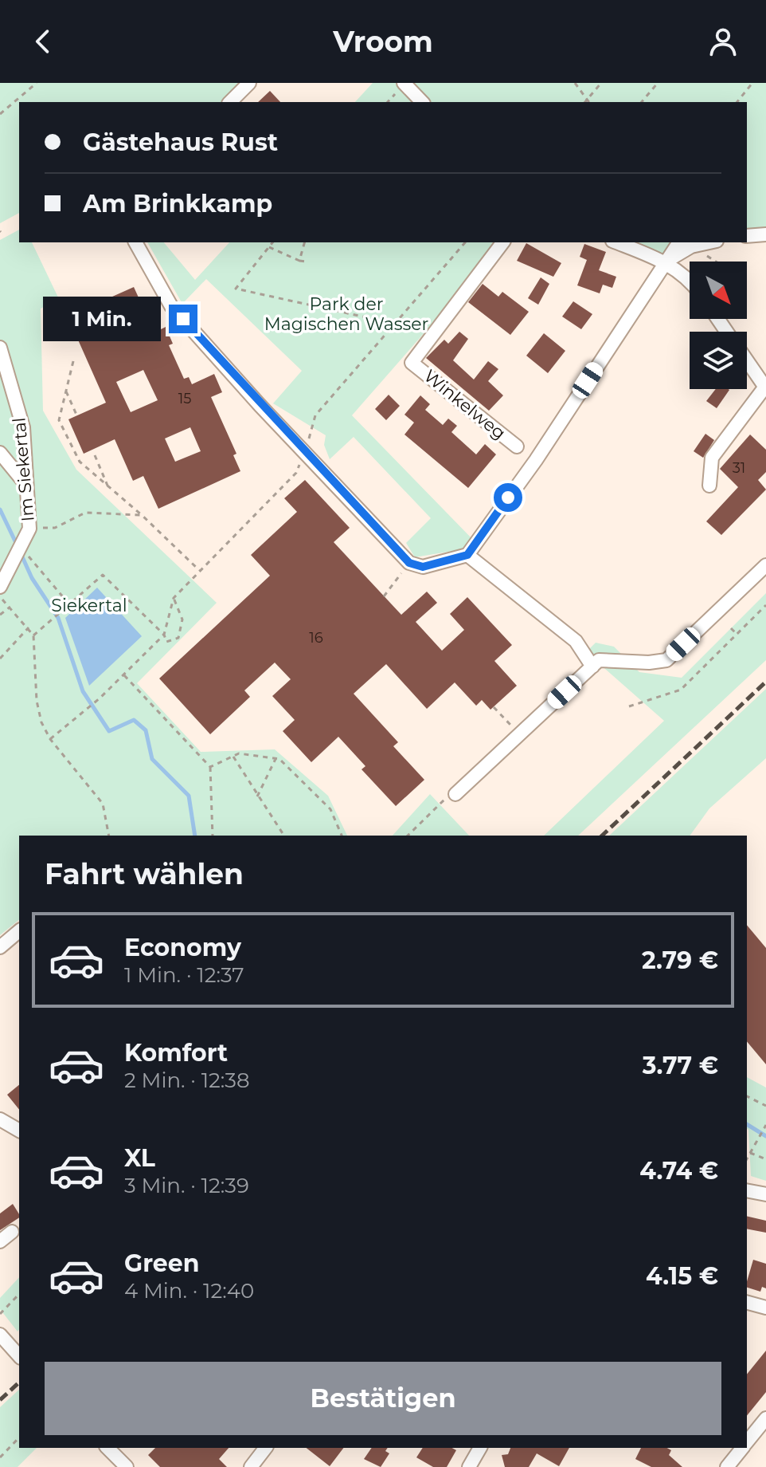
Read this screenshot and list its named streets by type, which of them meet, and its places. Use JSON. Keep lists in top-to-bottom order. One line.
{"streets":{"street":["Winkelweg","Im Siekertal"]},"parks":["Park der Magischen Wasser","Siekertal"],"house_numbers":["15","31","16"],"north":"bottom right","page":{"header":"Vroom","banner":["Gästehaus Rust","Am Brinkkamp"],"bubble":"1 Min.","heading":"Fahrt wählen","list":[{"name":"Economy","note":"1 Min. · 12:37","value":"2.79 €"},{"name":"Komfort","note":"2 Min. · 12:38","value":"3.77 €"},{"name":"XL","note":"3 Min. · 12:39","value":"4.74 €"},{"name":"Green","note":"4 Min. · 12:40","value":"4.15 €"}],"buttons":"Bestätigen"}}
